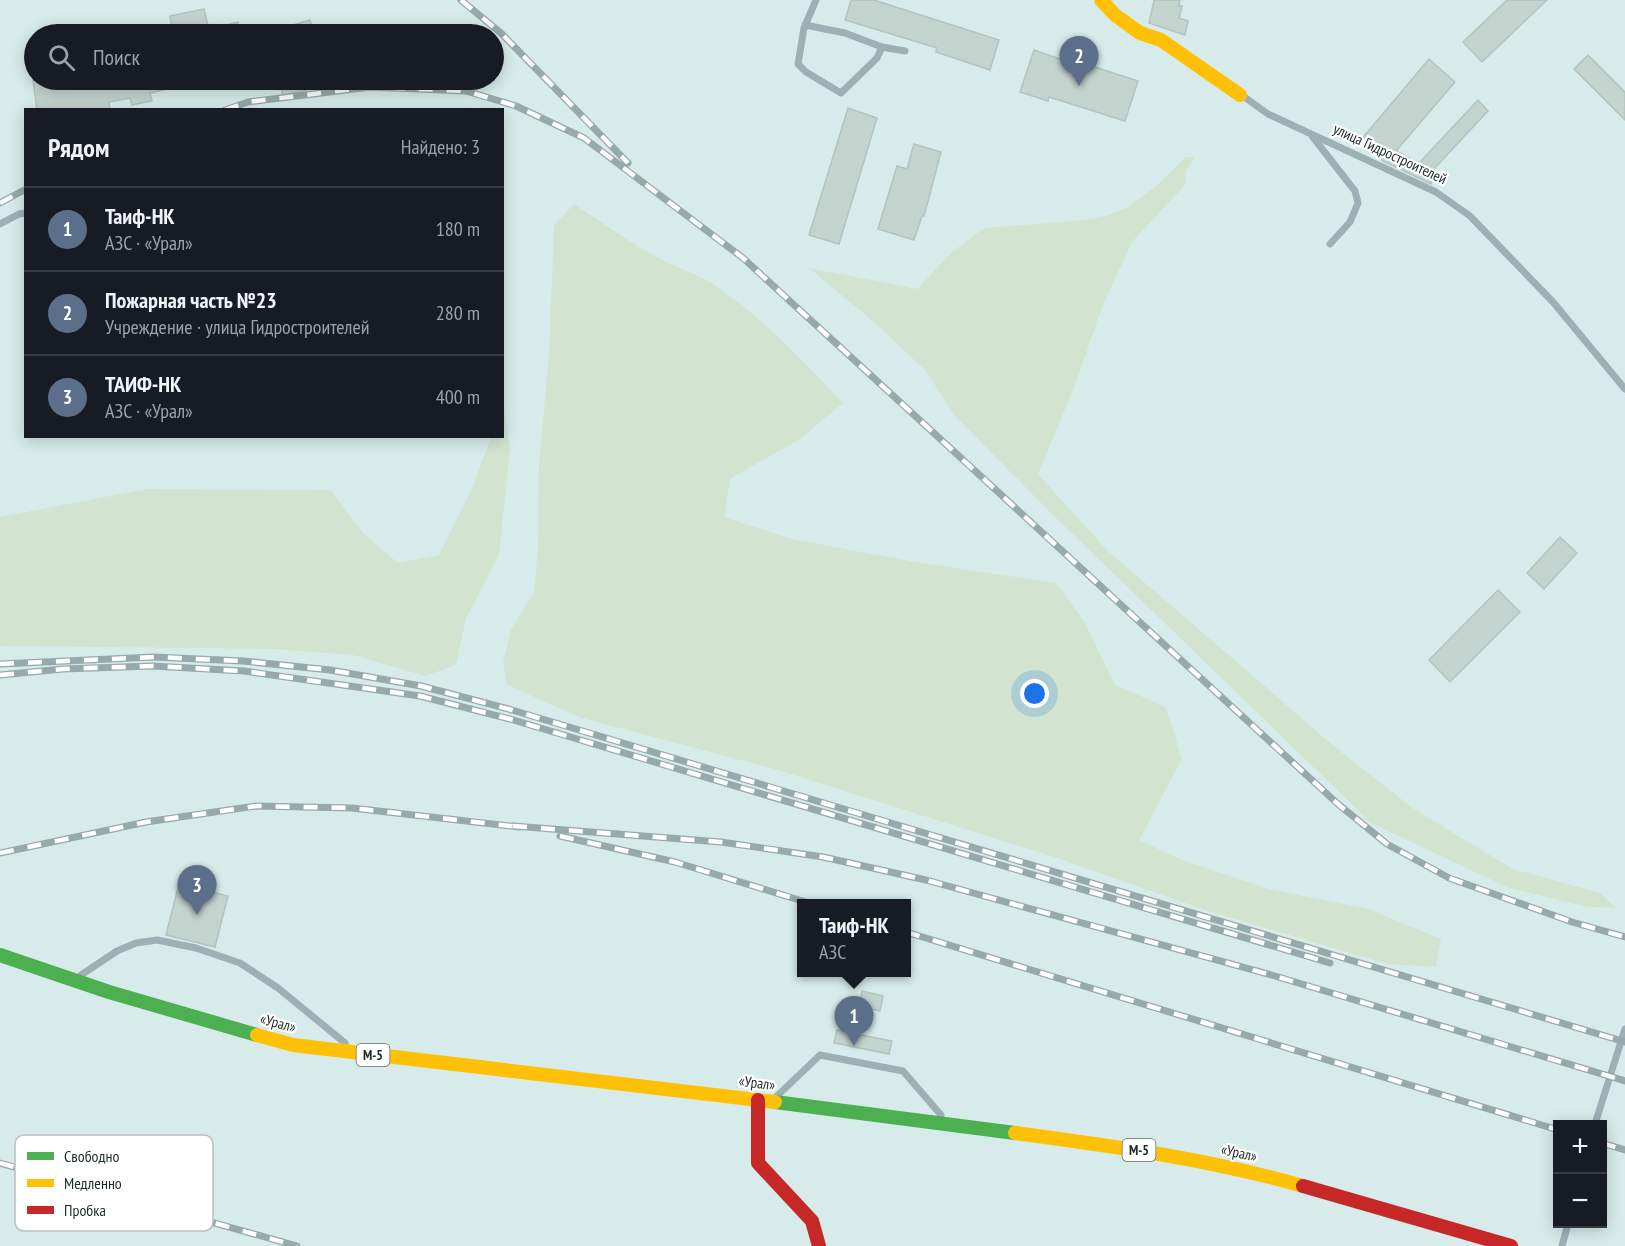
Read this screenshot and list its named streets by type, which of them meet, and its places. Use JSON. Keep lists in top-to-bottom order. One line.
{"streets":{"main road":["улица Гидростроителей","«Урал»","М-5"]},"legend":["Свободно","Медленно","Пробка"],"page":{"search":"Поиск","pins":["2","3","1"],"heading":["Рядом","Найдено: 3"],"list":[{"mark":"1","name":"Таиф-НК","note":"АЗС · «Урал»","value":"180 m"},{"mark":"2","name":"Пожарная часть №23","note":"Учреждение · улица Гидростроителей","value":"280 m"},{"mark":"3","name":"ТАИФ-НК","note":"АЗС · «Урал»","value":"400 m"}],"popup":["Таиф-НК","АЗС"],"map_buttons":["+","−"]}}
